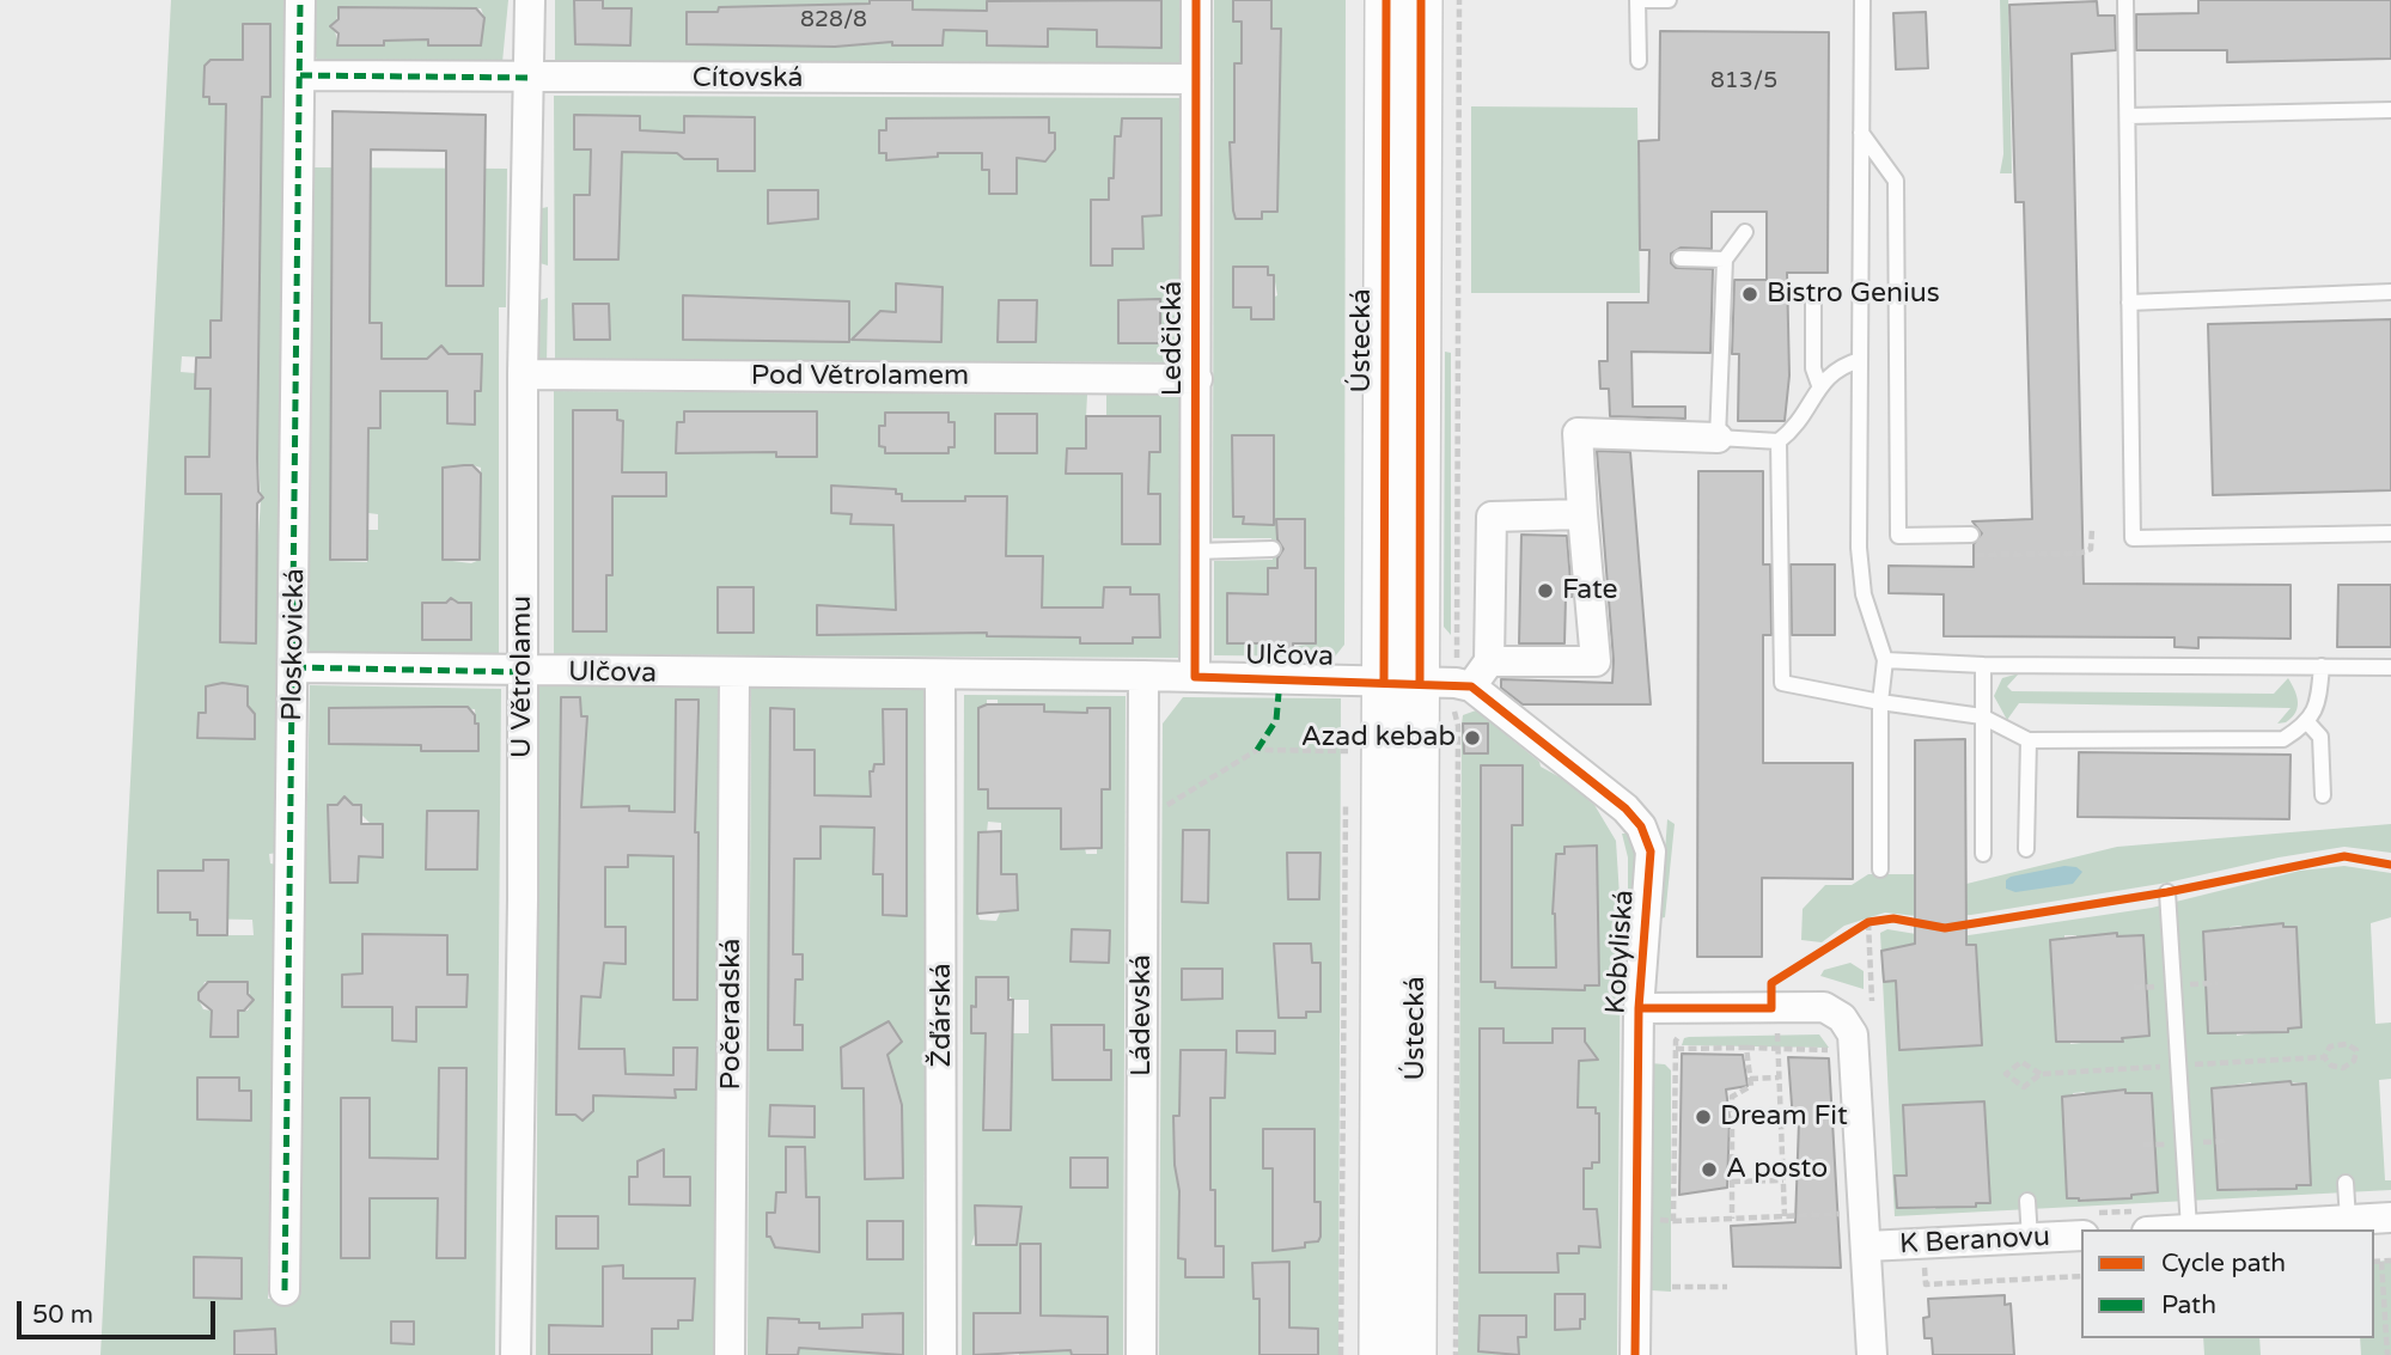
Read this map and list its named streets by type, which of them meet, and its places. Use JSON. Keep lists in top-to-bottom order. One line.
{"streets":{"main road":["Ústecká"],"street":["Cítovská","Ledčická","Pod Větrolamem","Ploskovická","Ulčova","U Větrolamu","Kobyliská","Počeradská","Žďárská","Ládevská","K Beranovu"]},"crossings":[["Cítovská","Ledčická"],["Cítovská","Ploskovická"],["Cítovská","U Větrolamu"],["Ledčická","Pod Větrolamem"],["Ledčická","Ulčova"],["Ústecká","Ulčova"],["Pod Větrolamem","U Větrolamu"],["Ploskovická","Ulčova"],["Ulčova","U Větrolamu"],["Ulčova","Počeradská"],["Ulčova","Žďárská"],["Ulčova","Ládevská"]],"places":["Bistro Genius","Fate","Azad kebab","Dream Fit","A posto"],"house_numbers":["828/8","813/5"],"legend":["Cycle path","Path"],"scale_bar":"50 m"}
